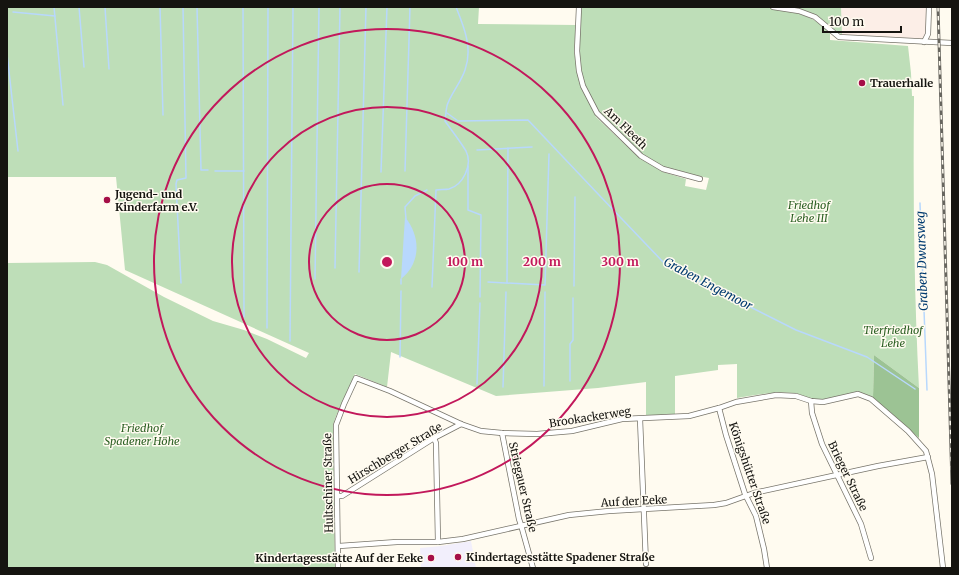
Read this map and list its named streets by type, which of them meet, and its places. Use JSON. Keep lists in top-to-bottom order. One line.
{"streets":{"street":["Am Fleeth","Brookackerweg","Hirschberger Straße","Königshütter Straße","Brieger Straße","Hultschiner Straße","Striegauer Straße","Auf der Eeke"]},"crossings":[["Brookackerweg","Hirschberger Straße"],["Brookackerweg","Königshütter Straße"],["Brookackerweg","Brieger Straße"],["Brookackerweg","Hultschiner Straße"],["Brookackerweg","Striegauer Straße"],["Brookackerweg","Auf der Eeke"],["Hirschberger Straße","Hultschiner Straße"],["Königshütter Straße","Auf der Eeke"],["Brieger Straße","Auf der Eeke"],["Hultschiner Straße","Auf der Eeke"],["Striegauer Straße","Auf der Eeke"]],"water":["Graben Dwarsweg","Graben Engemoor"],"parks":["Friedhof Lehe III","Tierfriedhof Lehe","Friedhof Spadener Höhe"],"places":["Trauerhalle","Jugend- und Kinderfarm e.V.","Kindertagesstätte Spadener Straße","Kindertagesstätte Auf der Eeke"],"scale_bar":"100 m","rings":["100 m","200 m","300 m"]}
